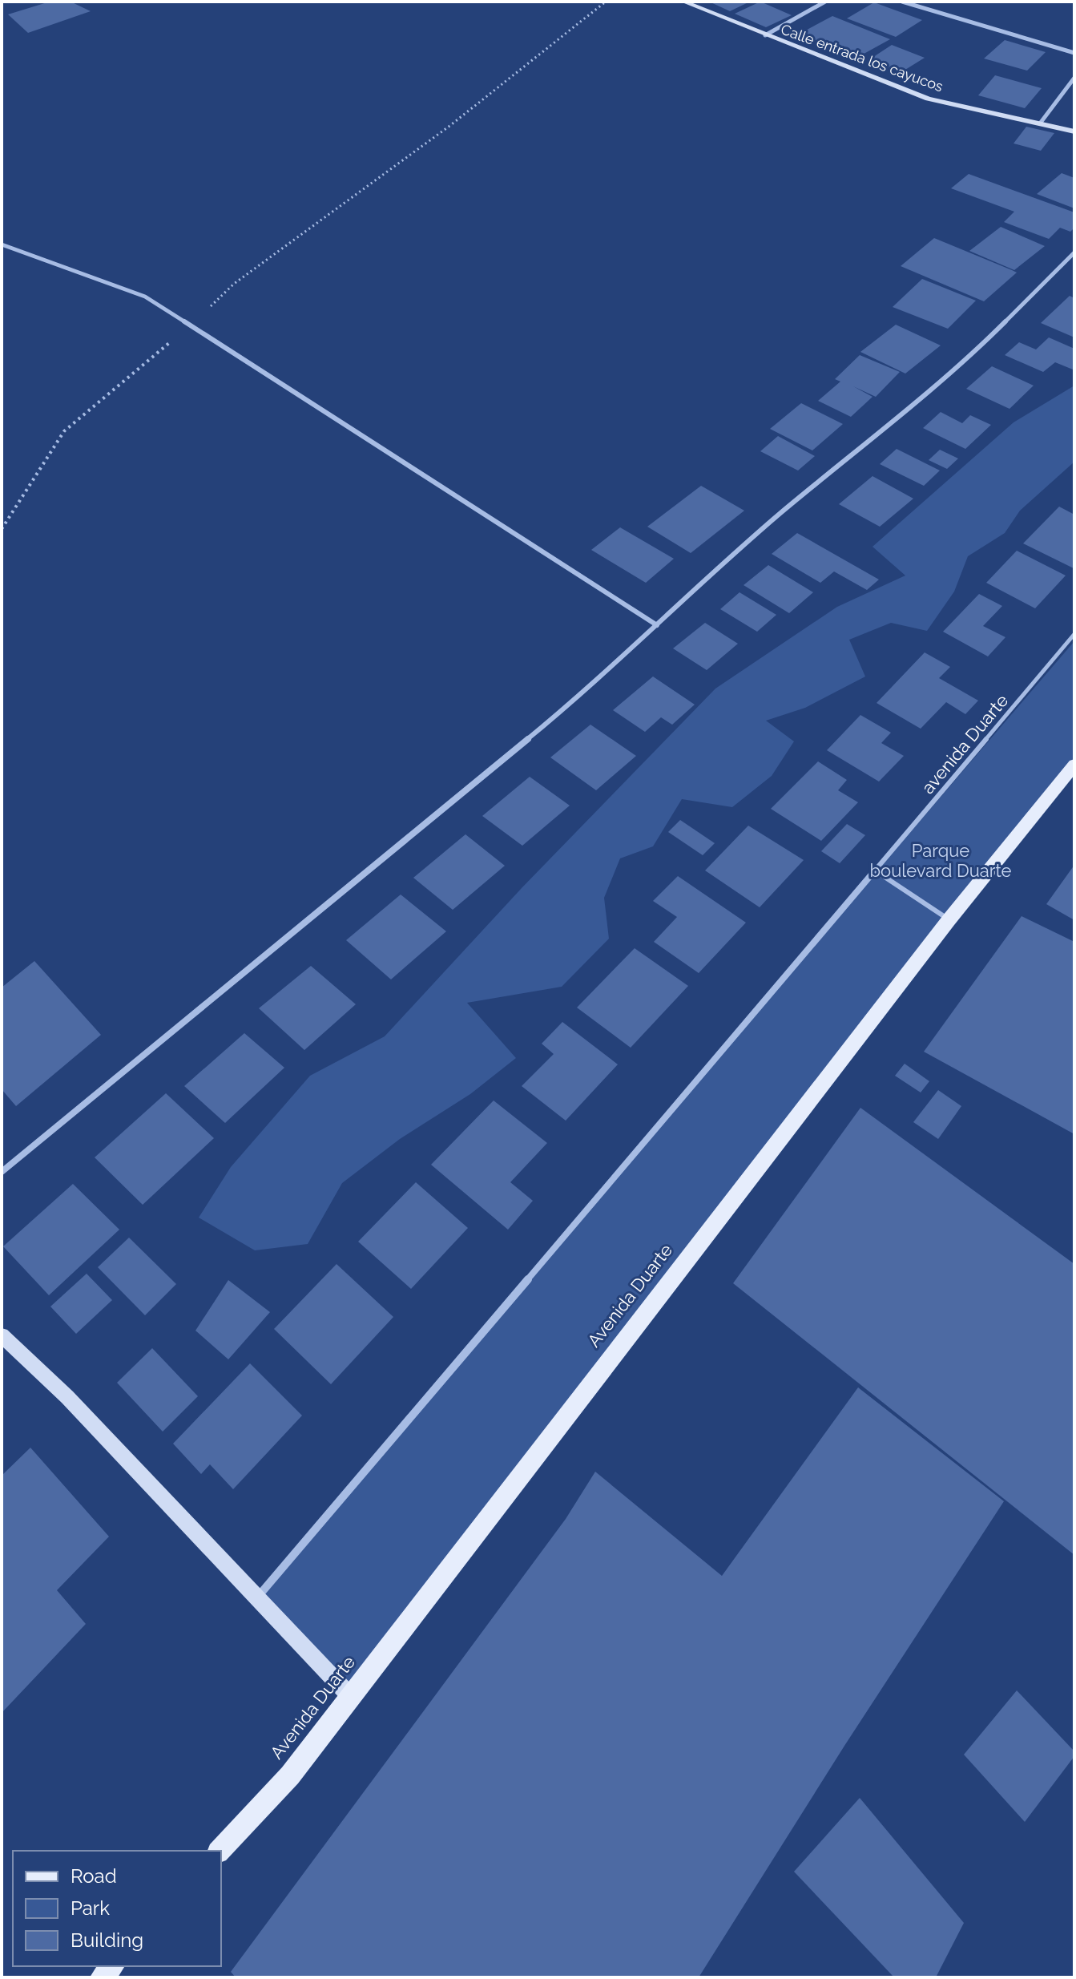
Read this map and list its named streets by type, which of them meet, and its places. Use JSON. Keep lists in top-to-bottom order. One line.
{"streets":{"main road":["Calle entrada los cayucos","Avenida Duarte"],"lane":["avenida Duarte"]},"parks":["Parque boulevard Duarte"],"legend":["Road","Park","Building"]}
